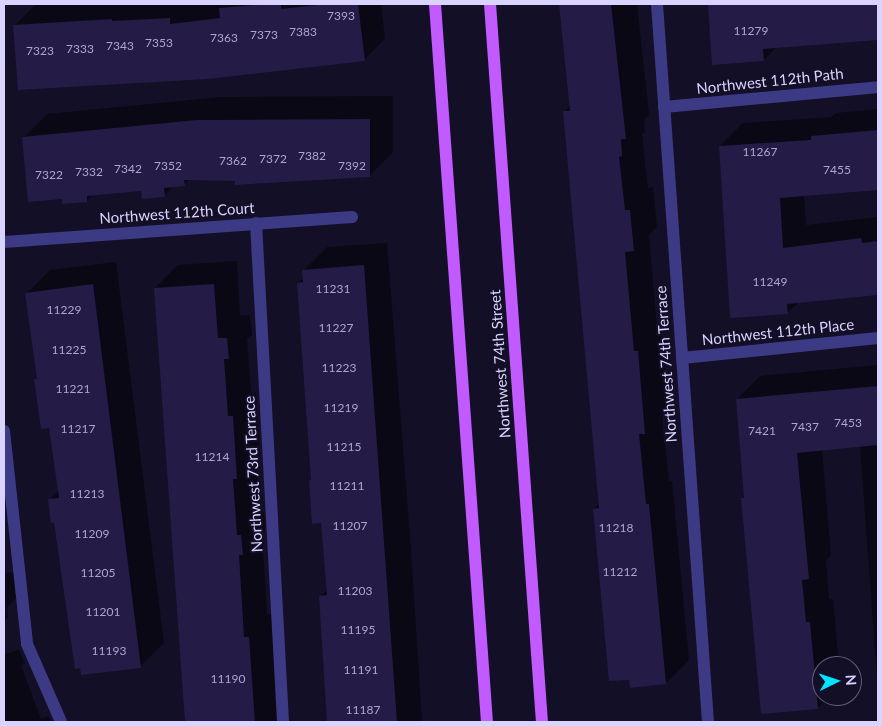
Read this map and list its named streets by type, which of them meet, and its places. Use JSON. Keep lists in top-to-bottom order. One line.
{"streets":{"main road":["Northwest 74th Street"],"street":["Northwest 112th Path","Northwest 112th Court","Northwest 112th Place","Northwest 74th Terrace","Northwest 73rd Terrace"]},"crossings":[["Northwest 112th Path","Northwest 74th Terrace"],["Northwest 112th Court","Northwest 73rd Terrace"],["Northwest 112th Place","Northwest 74th Terrace"]],"house_numbers":["7393","11279","7383","7373","7363","7353","7343","7333","7323","11267","7382","7372","7362","7352","7392","7342","7455","7332","7322","11249","11231","11229","11227","11225","11223","11221","11219","7453","7437","11217","7421","11215","11214","11211","11213","11207","11218","11209","11212","11205","11203","11201","11195","11193","11191","11190","11187"],"north":"right"}
